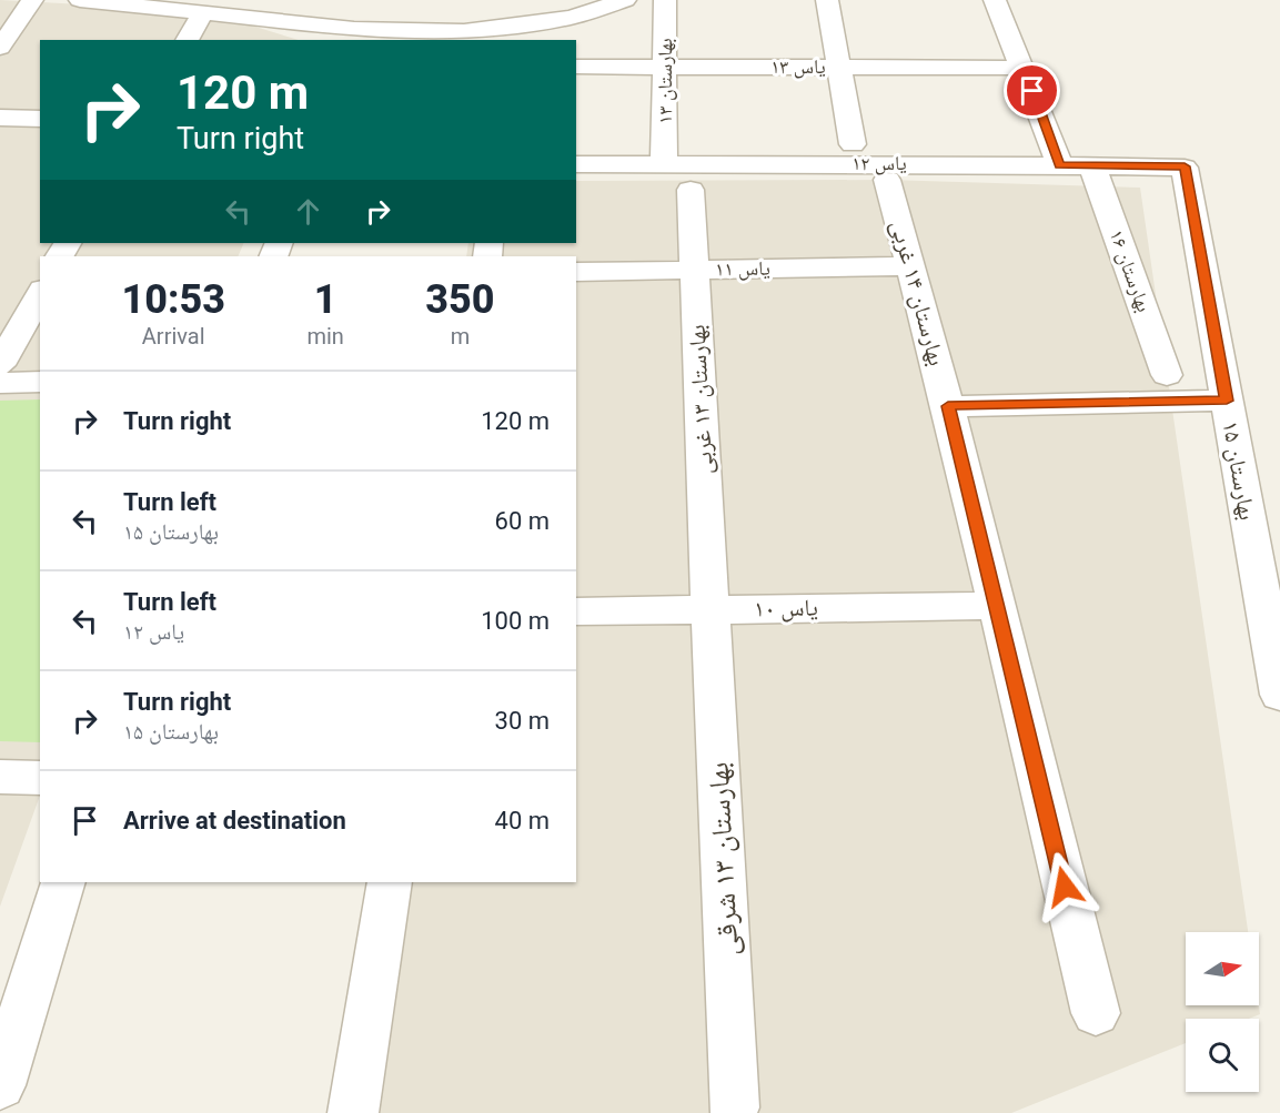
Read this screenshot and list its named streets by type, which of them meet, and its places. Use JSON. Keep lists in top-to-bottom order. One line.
{"streets":{"street":["یاس ۱۳","بهارستان ۱۳","یاس ۱۲","یاس ۱۱","بهارستان ۱۶","بهارستان ۱۴ غربی","بهارستان ۱۳ غربی","بهارستان ۱۵","یاس ۱۰","بهارستان ۱۳ شرقی"]},"crossings":[["یاس ۱۳","بهارستان ۱۳"],["بهارستان ۱۳","یاس ۱۲"],["یاس ۱۲","بهارستان ۱۶"],["یاس ۱۲","بهارستان ۱۵"],["یاس ۱۱","بهارستان ۱۴ غربی"],["یاس ۱۱","بهارستان ۱۳ غربی"],["بهارستان ۱۴ غربی","یاس ۱۰"],["بهارستان ۱۳ غربی","یاس ۱۰"],["بهارستان ۱۳ غربی","بهارستان ۱۳ شرقی"],["یاس ۱۰","بهارستان ۱۳ شرقی"]],"north":"right","page":{"turn":["120 m","Turn right"],"eta":["10:53","Arrival","1","min","350","m"],"list":[{"name":"Turn right","value":"120 m"},{"name":"Turn left","note":"بهارستان ۱۵","value":"60 m"},{"name":"Turn left","note":"یاس ۱۲","value":"100 m"},{"name":"Turn right","note":"بهارستان ۱۵","value":"30 m"},{"name":"Arrive at destination","value":"40 m"}]}}
